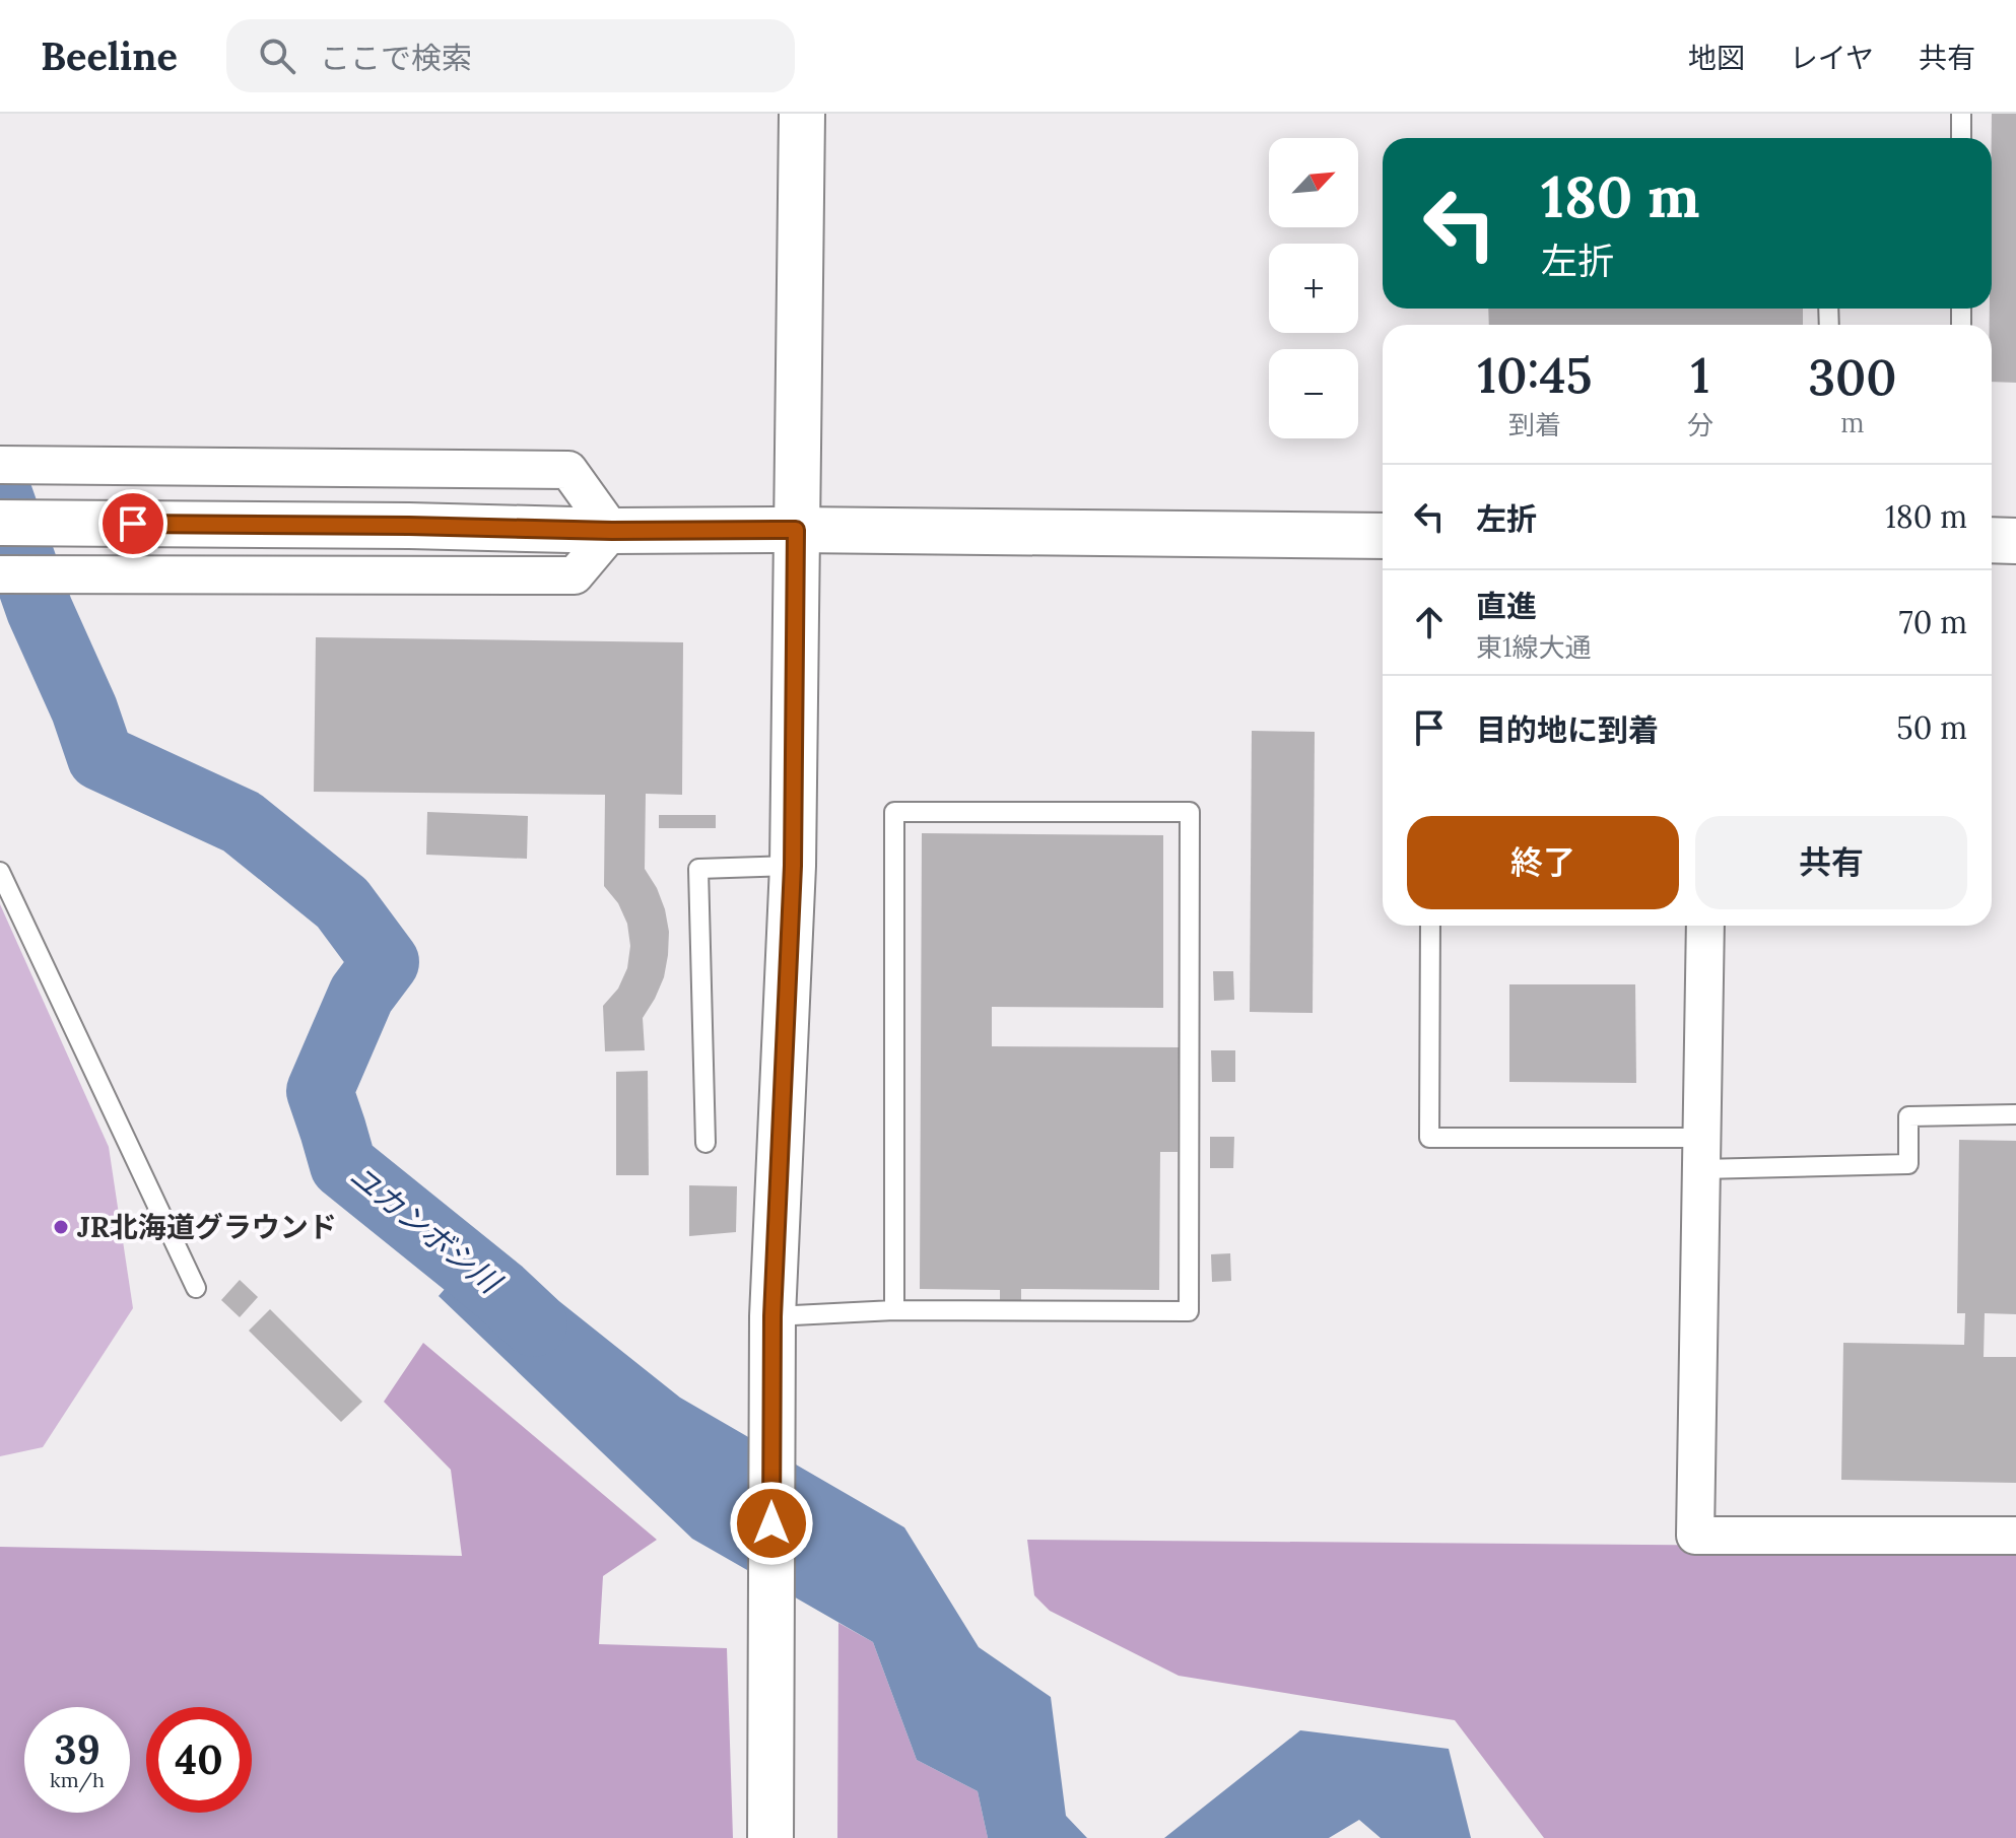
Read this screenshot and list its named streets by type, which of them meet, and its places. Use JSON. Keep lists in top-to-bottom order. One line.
{"water":["ユカンボシ川"],"places":["JR北海道グラウンド"],"north":"top right","page":{"header":"Beeline","search":"ここで検索","nav":["地図","レイヤ","共有"],"map_buttons":["+","−"],"turn":["180 m","左折"],"eta":["10:45","到着","1","分","300","m"],"list":[{"name":"左折","value":"180 m"},{"name":"直進","note":"東1線大通","value":"70 m"},{"name":"目的地に到着","value":"50 m"}],"buttons":["終了","共有"],"speed":"39 km/h","limit":"40"}}
